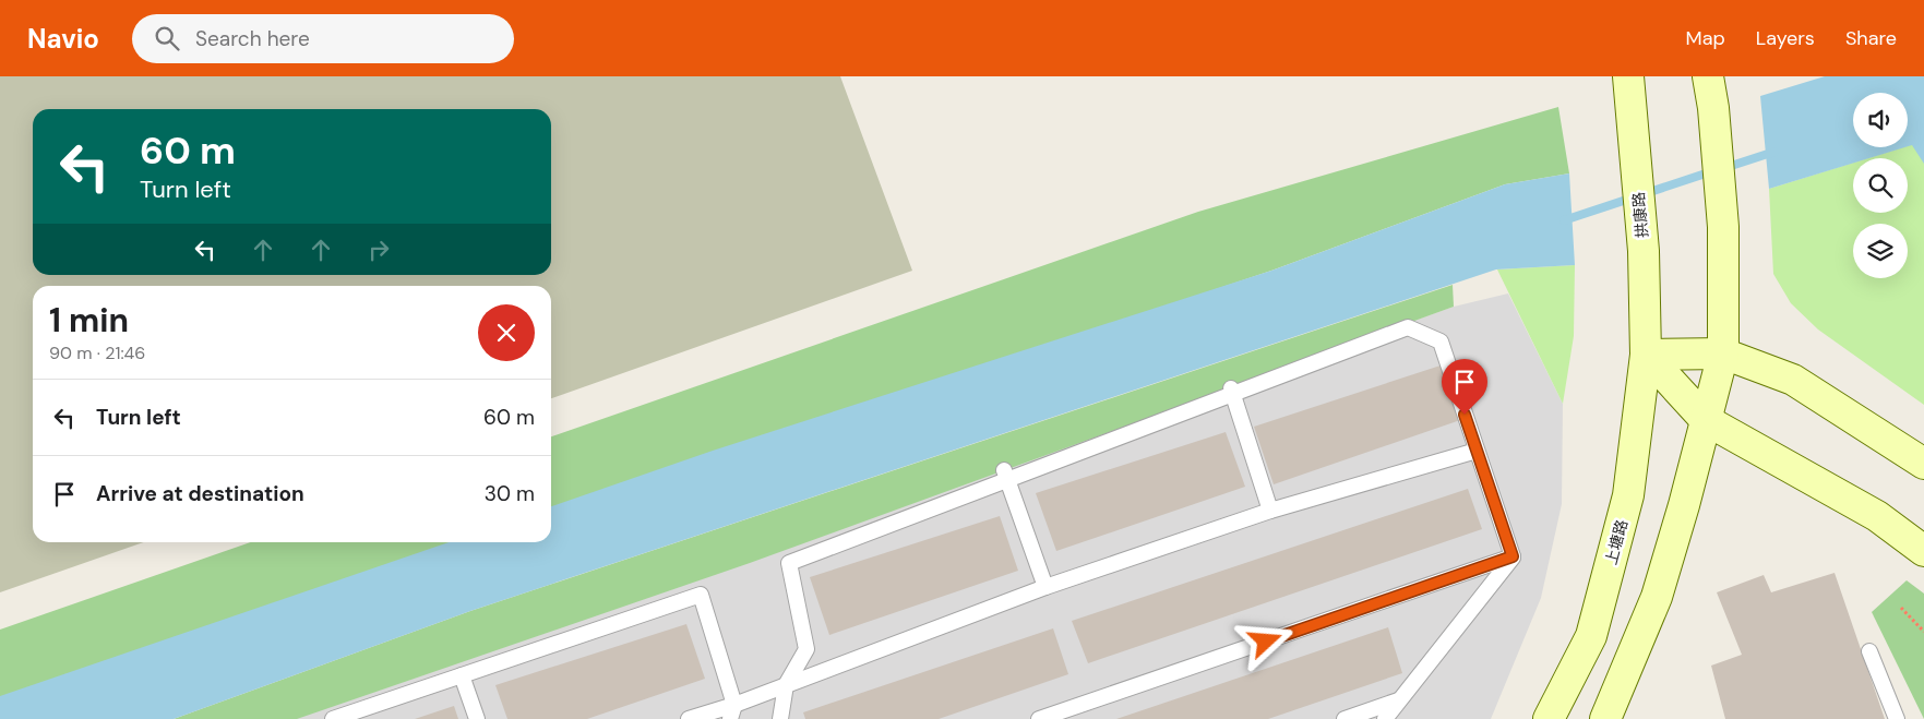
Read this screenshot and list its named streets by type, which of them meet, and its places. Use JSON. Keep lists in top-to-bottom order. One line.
{"streets":{"main road":["拱康路","上塘路"]},"crossings":[["拱康路","上塘路"]],"page":{"header":"Navio","search":"Search here","nav":["Map","Layers","Share"],"turn":["60 m","Turn left"],"heading":["1 min","90 m · 21:46"],"list":[{"name":"Turn left","value":"60 m"},{"name":"Arrive at destination","value":"30 m"}]}}
